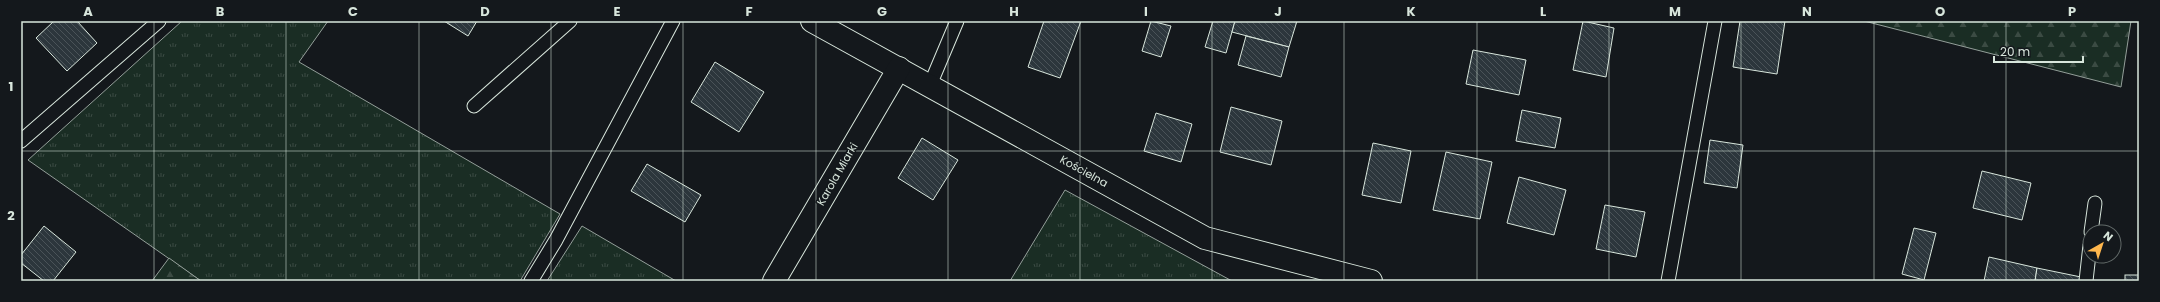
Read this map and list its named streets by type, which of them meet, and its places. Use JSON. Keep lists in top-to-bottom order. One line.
{"streets":{"street":["Kościelna","Karola Miarki"]},"crossings":[["Kościelna","Karola Miarki"]],"scale_bar":"20 m","north":"top right","grid":{"columns":["A","B","C","D","E","F","G","H","I","J","K","L","M","N","O","P"],"rows":["1","2"]}}
